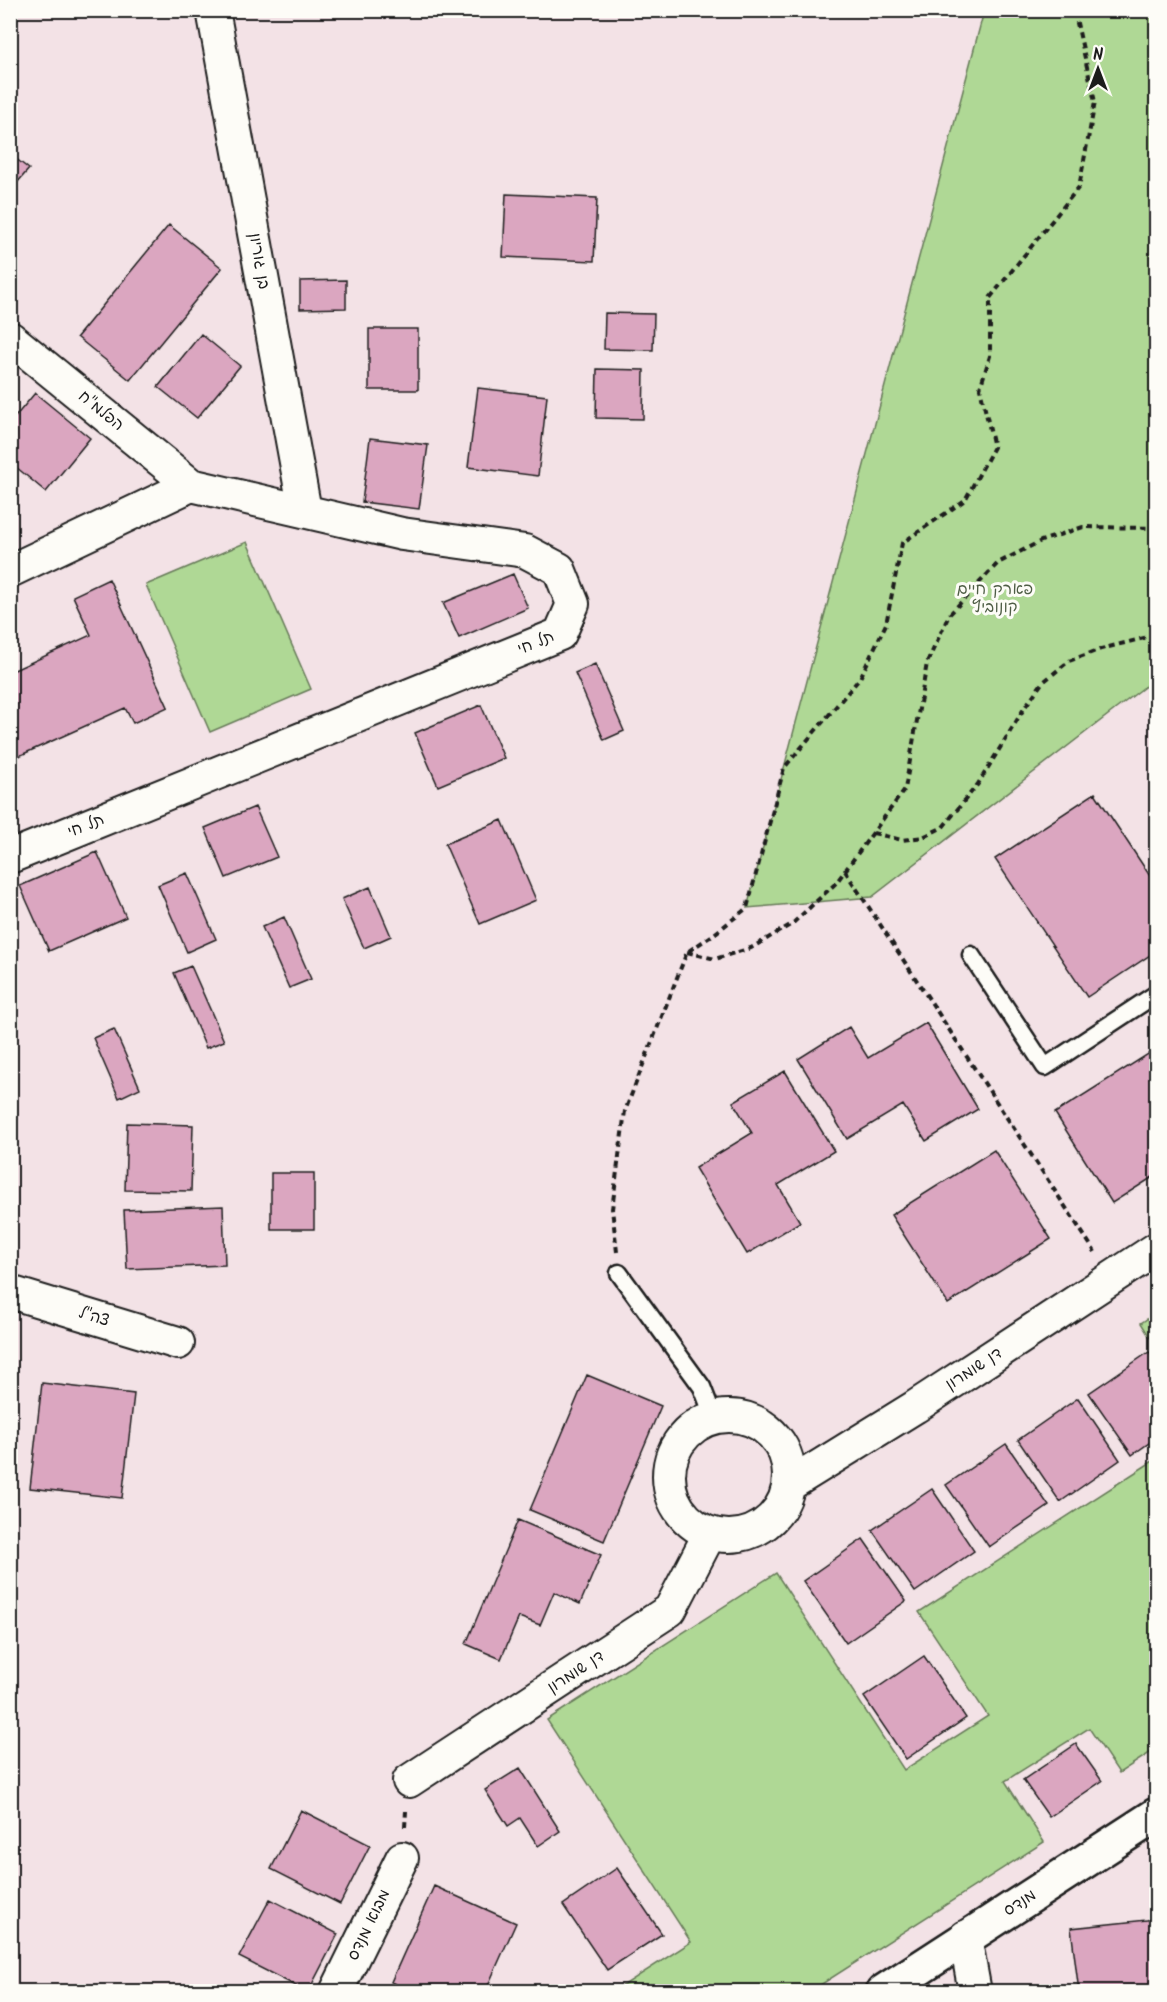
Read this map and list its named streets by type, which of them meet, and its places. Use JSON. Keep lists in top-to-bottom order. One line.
{"streets":{"street":["בן גוריון","הפלמ\"ח","תל חי","צה\"ל","דן שומרון","מנדס","מבוא מנדס"]},"crossings":[["בן גוריון","תל חי"],["הפלמ\"ח","תל חי"]],"parks":["פארק חיים קונוביץ"],"north":"top"}
